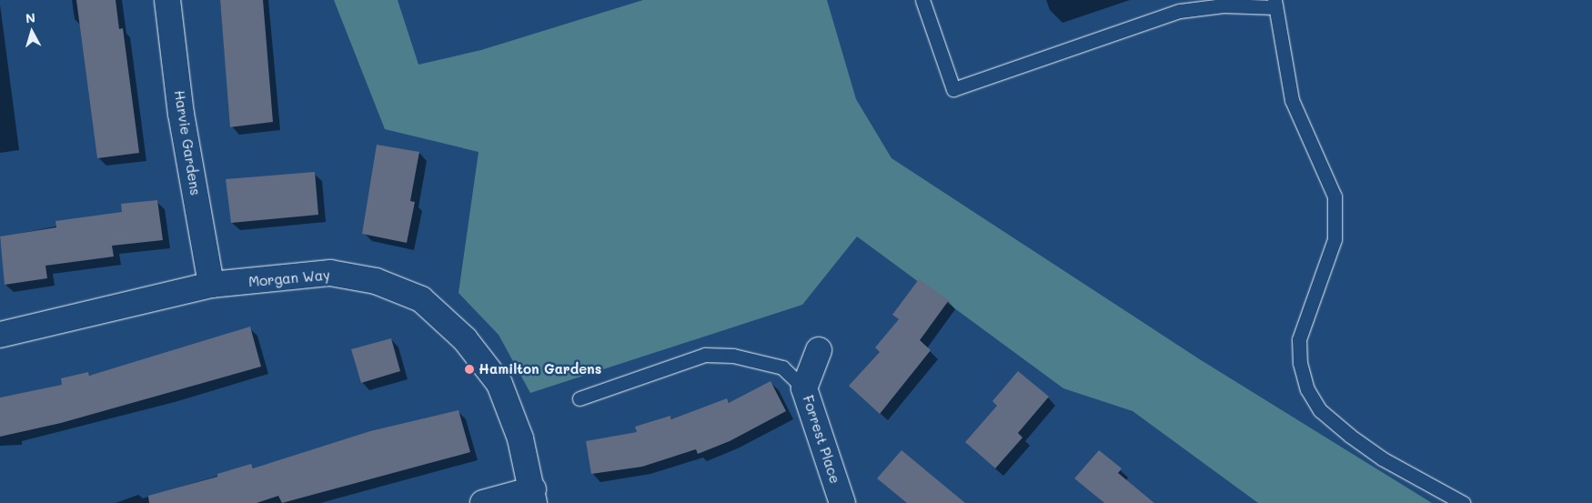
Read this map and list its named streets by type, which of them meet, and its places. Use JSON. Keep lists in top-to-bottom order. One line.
{"streets":{"street":["Harvie Gardens","Morgan Way","Forrest Place"]},"crossings":[["Harvie Gardens","Morgan Way"]],"places":["Hamilton Gardens"],"north":"top"}
